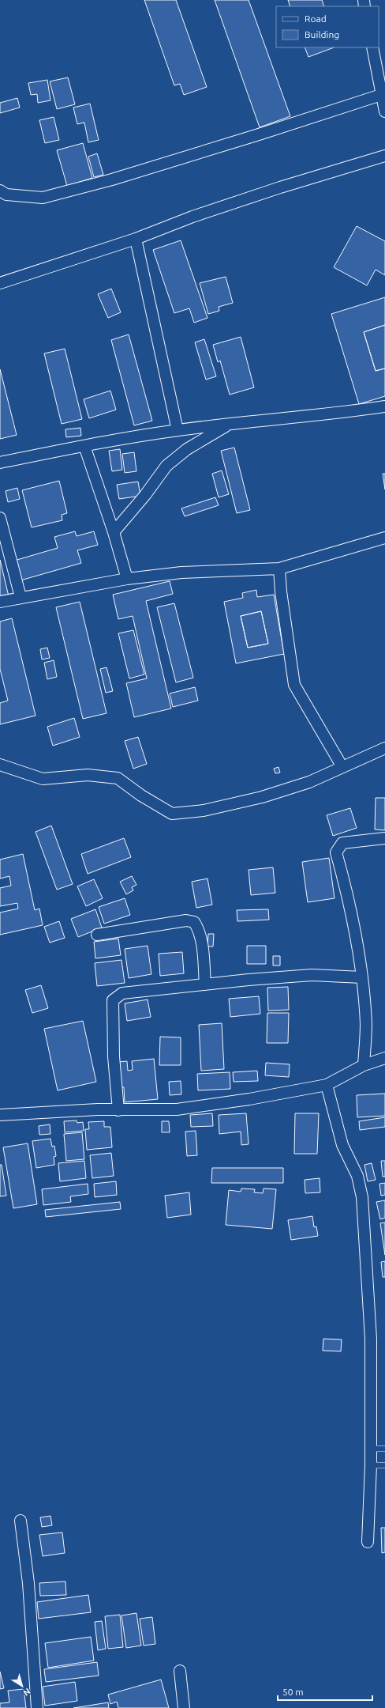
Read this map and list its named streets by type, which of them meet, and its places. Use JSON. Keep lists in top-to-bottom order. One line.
{"legend":["Road","Building"],"scale_bar":"50 m","north":"bottom right"}
